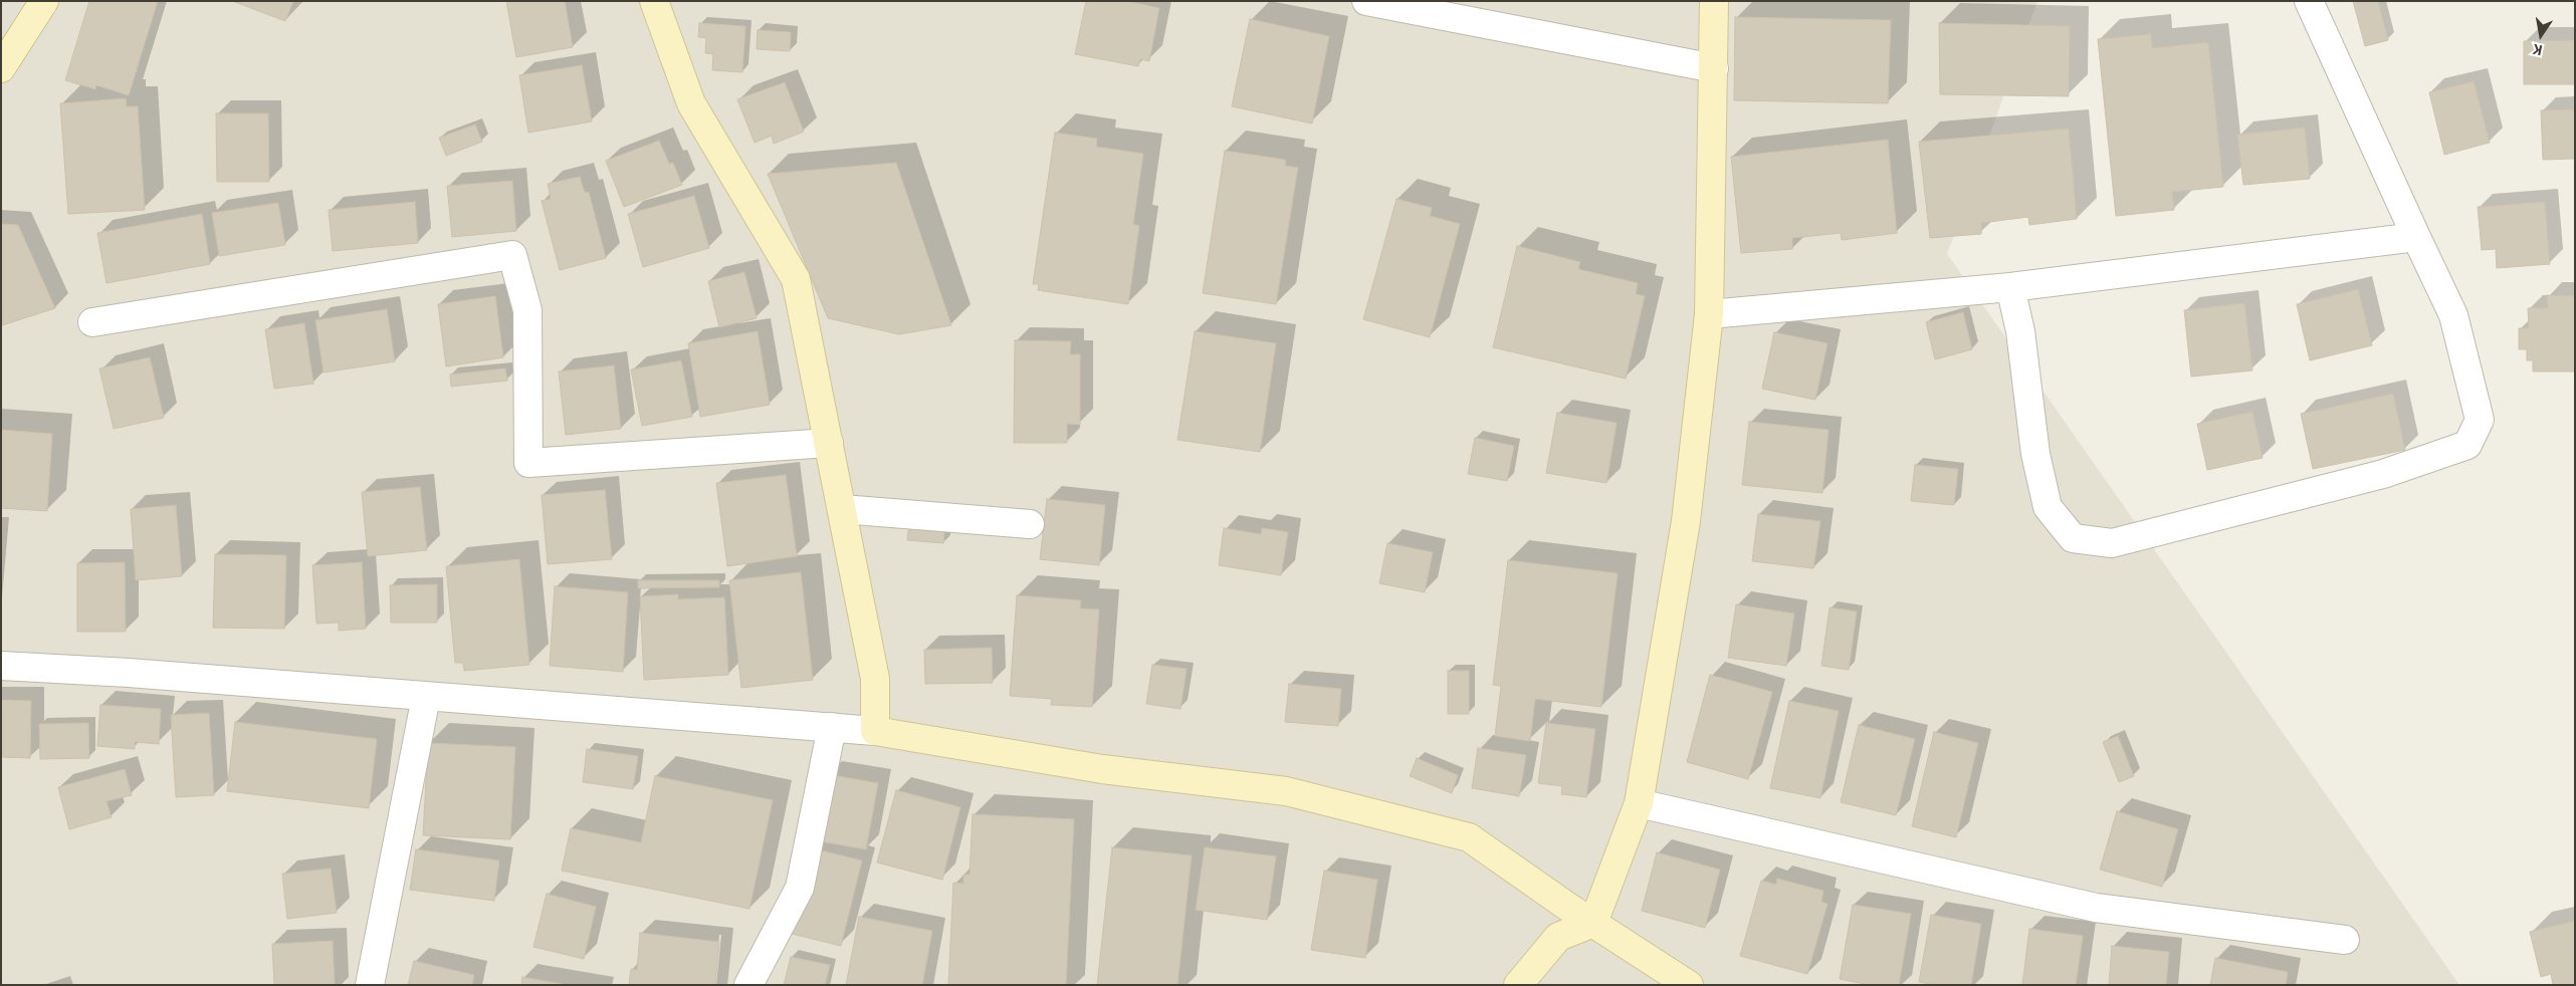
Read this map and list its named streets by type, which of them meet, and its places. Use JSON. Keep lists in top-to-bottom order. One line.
{"north":"bottom"}
